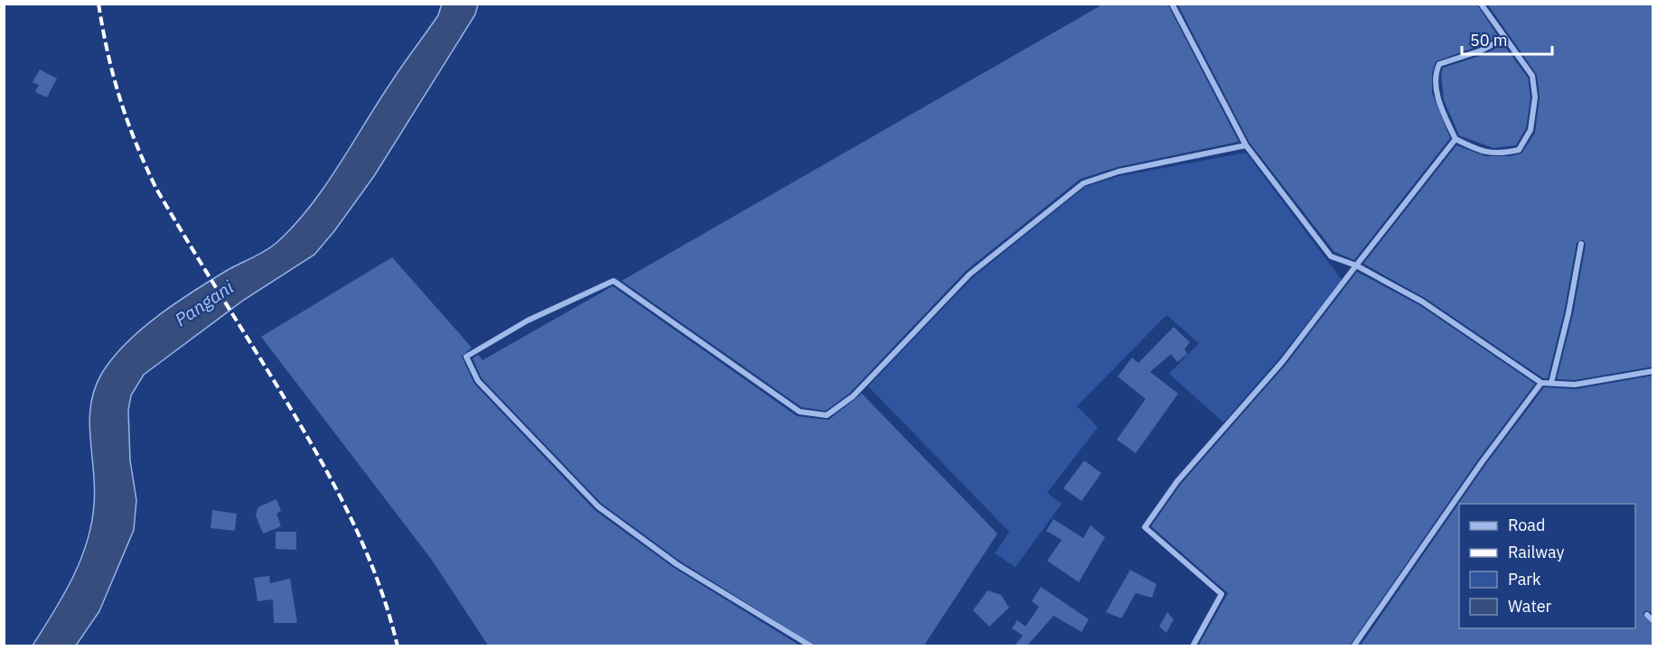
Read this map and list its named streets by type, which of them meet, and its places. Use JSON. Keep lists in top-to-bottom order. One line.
{"water":["Pangani"],"legend":["Road","Railway","Park","Water"],"scale_bar":"50 m"}
